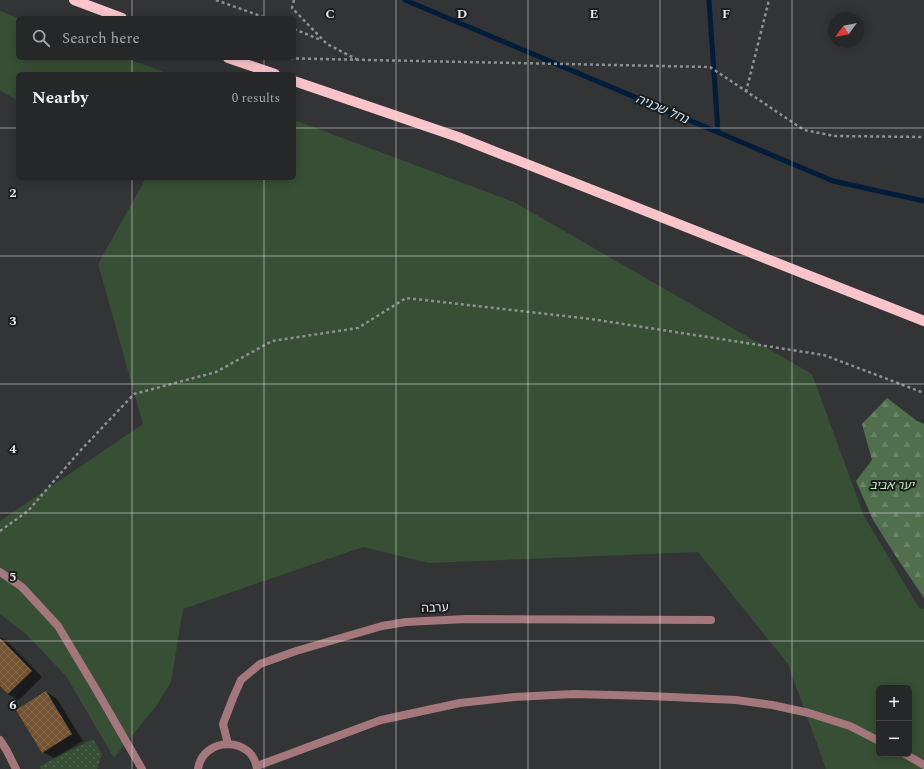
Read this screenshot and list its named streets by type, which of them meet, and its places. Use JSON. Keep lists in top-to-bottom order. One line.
{"streets":{"street":["ערבה"]},"water":["נחל שכניה"],"parks":["יער אביב"],"north":"bottom left","page":{"search":"Search here","heading":["Nearby","0 results"],"map_buttons":["+","−"]},"grid":{"columns":["C","D","E","F"],"rows":["2","3","4","5","6"]}}
